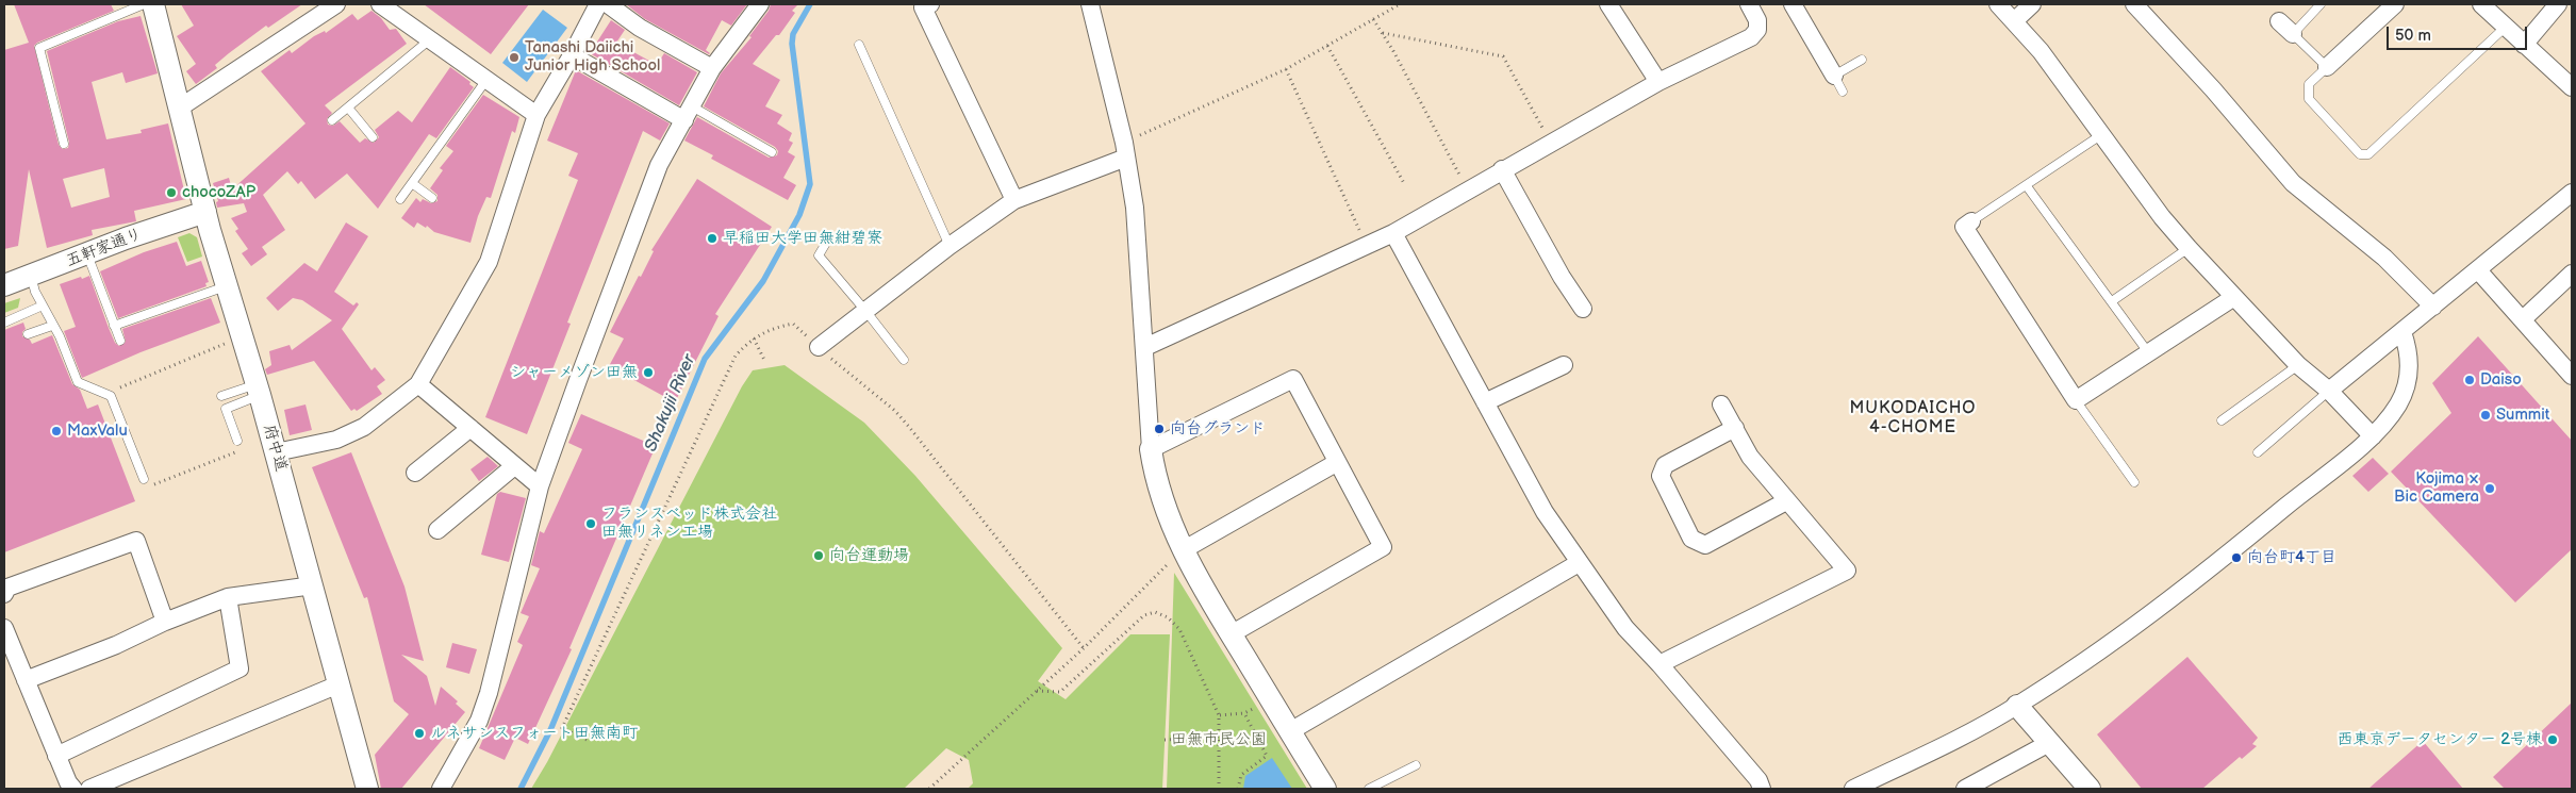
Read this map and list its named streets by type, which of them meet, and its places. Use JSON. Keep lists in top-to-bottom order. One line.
{"streets":{"street":["五軒家通り","府中道"]},"crossings":[["五軒家通り","府中道"]],"districts":["MUKODAICHO 4-CHOME"],"water":["Shakujii River"],"parks":["田無市民公園"],"places":["Tanashi Daiichi Junior High School","chocoZAP","早稲田大学田無紺碧寮","シャーメゾン田無","Daiso","Summit","向台グランド","MaxValu","Kojima × Bic Camera","フランスベッド株式会社 田無リネン工場","向台運動場","向台町4丁目","ルネサンスフォート田無南町","西東京データセンター 2号棟"],"scale_bar":"50 m"}
